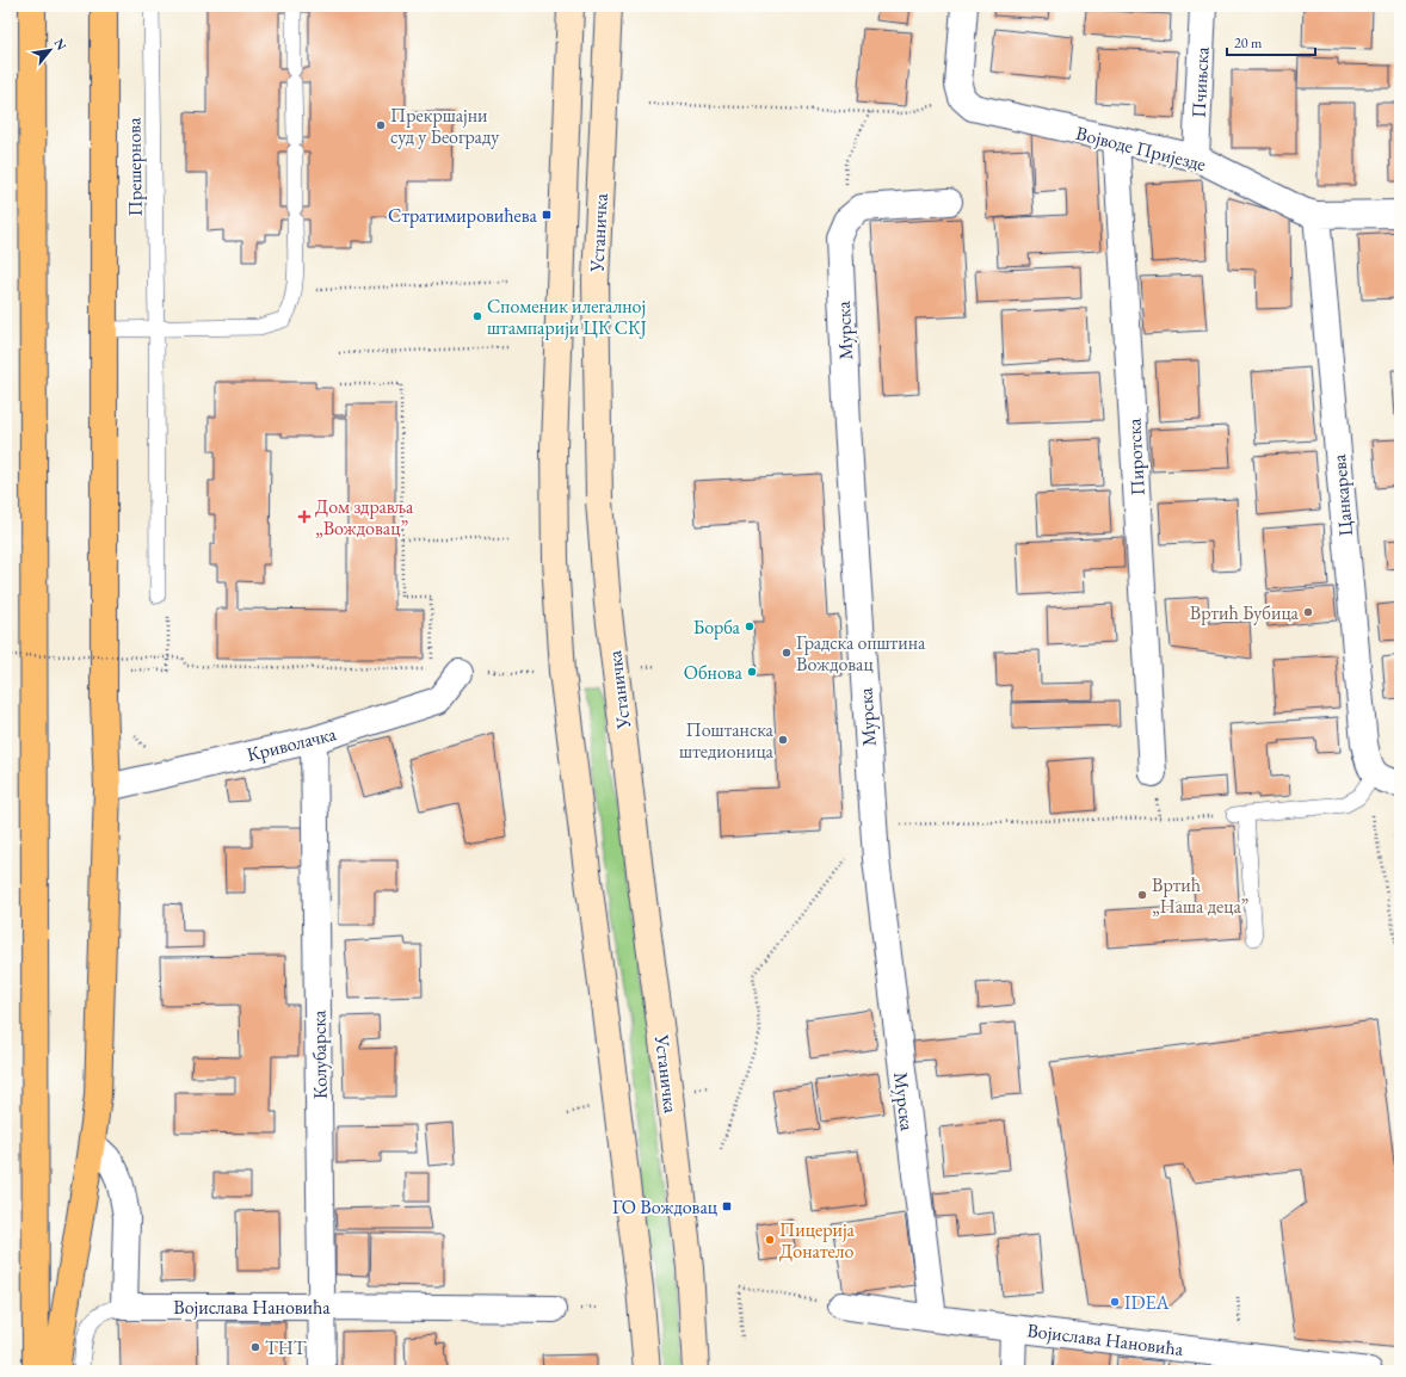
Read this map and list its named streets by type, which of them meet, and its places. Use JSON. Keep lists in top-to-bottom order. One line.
{"streets":{"main road":["Устаничка"],"street":["Пчињска","Војводе Пријезде","Мурска","Пиротска","Цанкарева","Криволачка","Колубарска","Војислава Нановића"],"lane":["Прешернова"]},"crossings":[["Пчињска","Војводе Пријезде"],["Војводе Пријезде","Пиротска"],["Војводе Пријезде","Цанкарева"],["Мурска","Војислава Нановића"],["Криволачка","Колубарска"],["Колубарска","Војислава Нановића"]],"places":{"other":["Прекршајни суд у Београду","Споменик илегалној штампарији ЦК СКЈ","Вртић Бубица","Борба","Градска општина Вождовац","Обнова","Поштанска штедионица","Вртић „Наша деца”","Пицерија Донатело","IDEA","ТНТ"],"transit":["Стратимировићева","ГО Вождовац"],"health":["Дом здравља „Вождовац”"]},"scale_bar":"20 m","north":"top right"}
